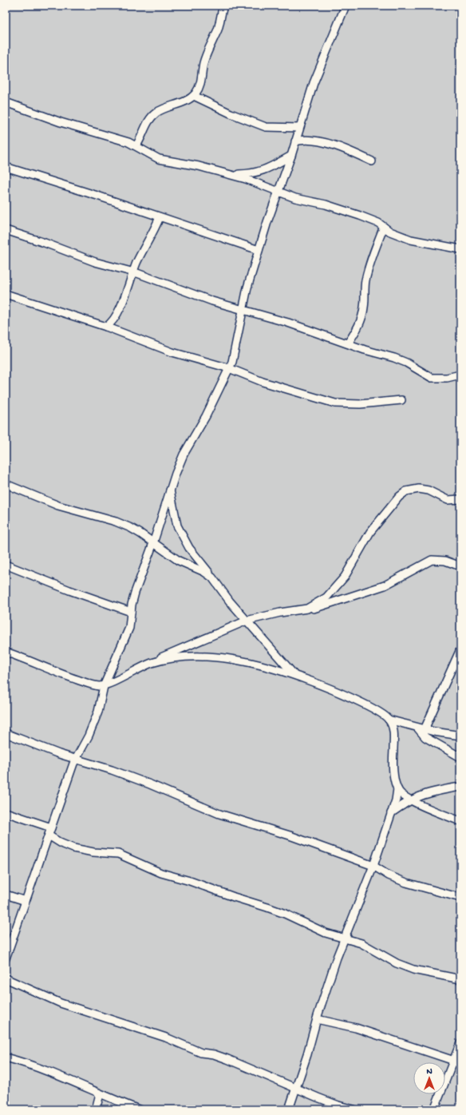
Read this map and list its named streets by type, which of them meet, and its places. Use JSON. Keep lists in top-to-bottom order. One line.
{"north":"top"}
